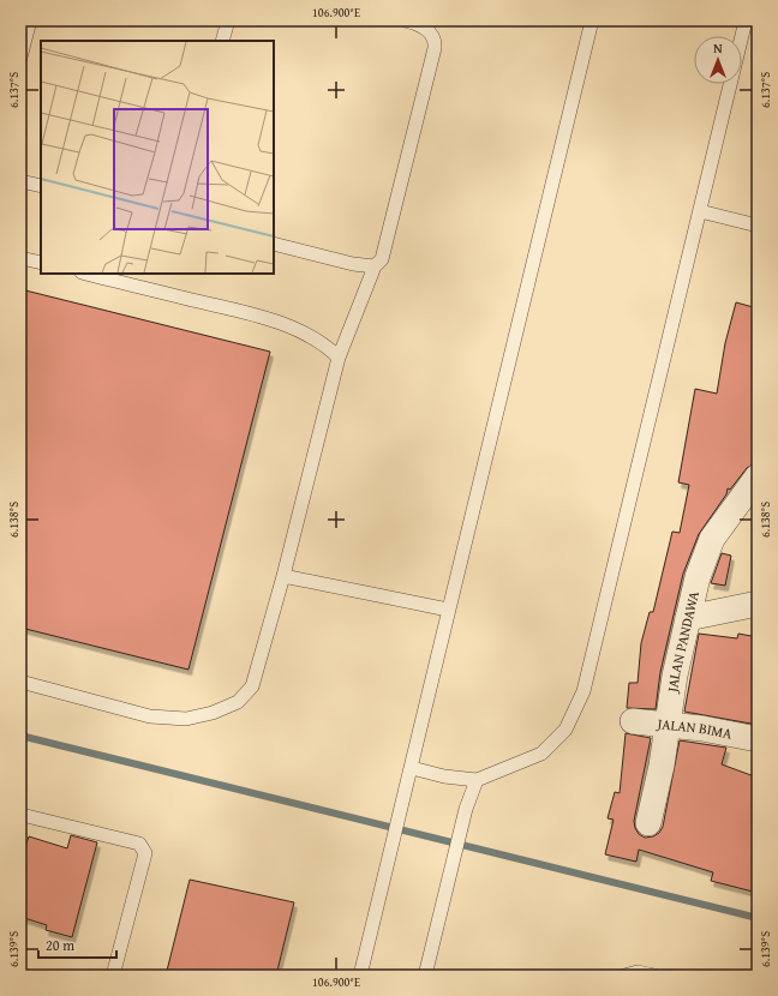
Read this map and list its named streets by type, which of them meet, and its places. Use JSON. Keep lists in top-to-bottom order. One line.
{"streets":{"street":["JALAN PANDAWA","JALAN BIMA"]},"crossings":[["JALAN PANDAWA","JALAN BIMA"]],"scale_bar":"20 m","north":"top","coordinates":["106.900°E","6.137°S","6.138°S","6.139°S"]}
